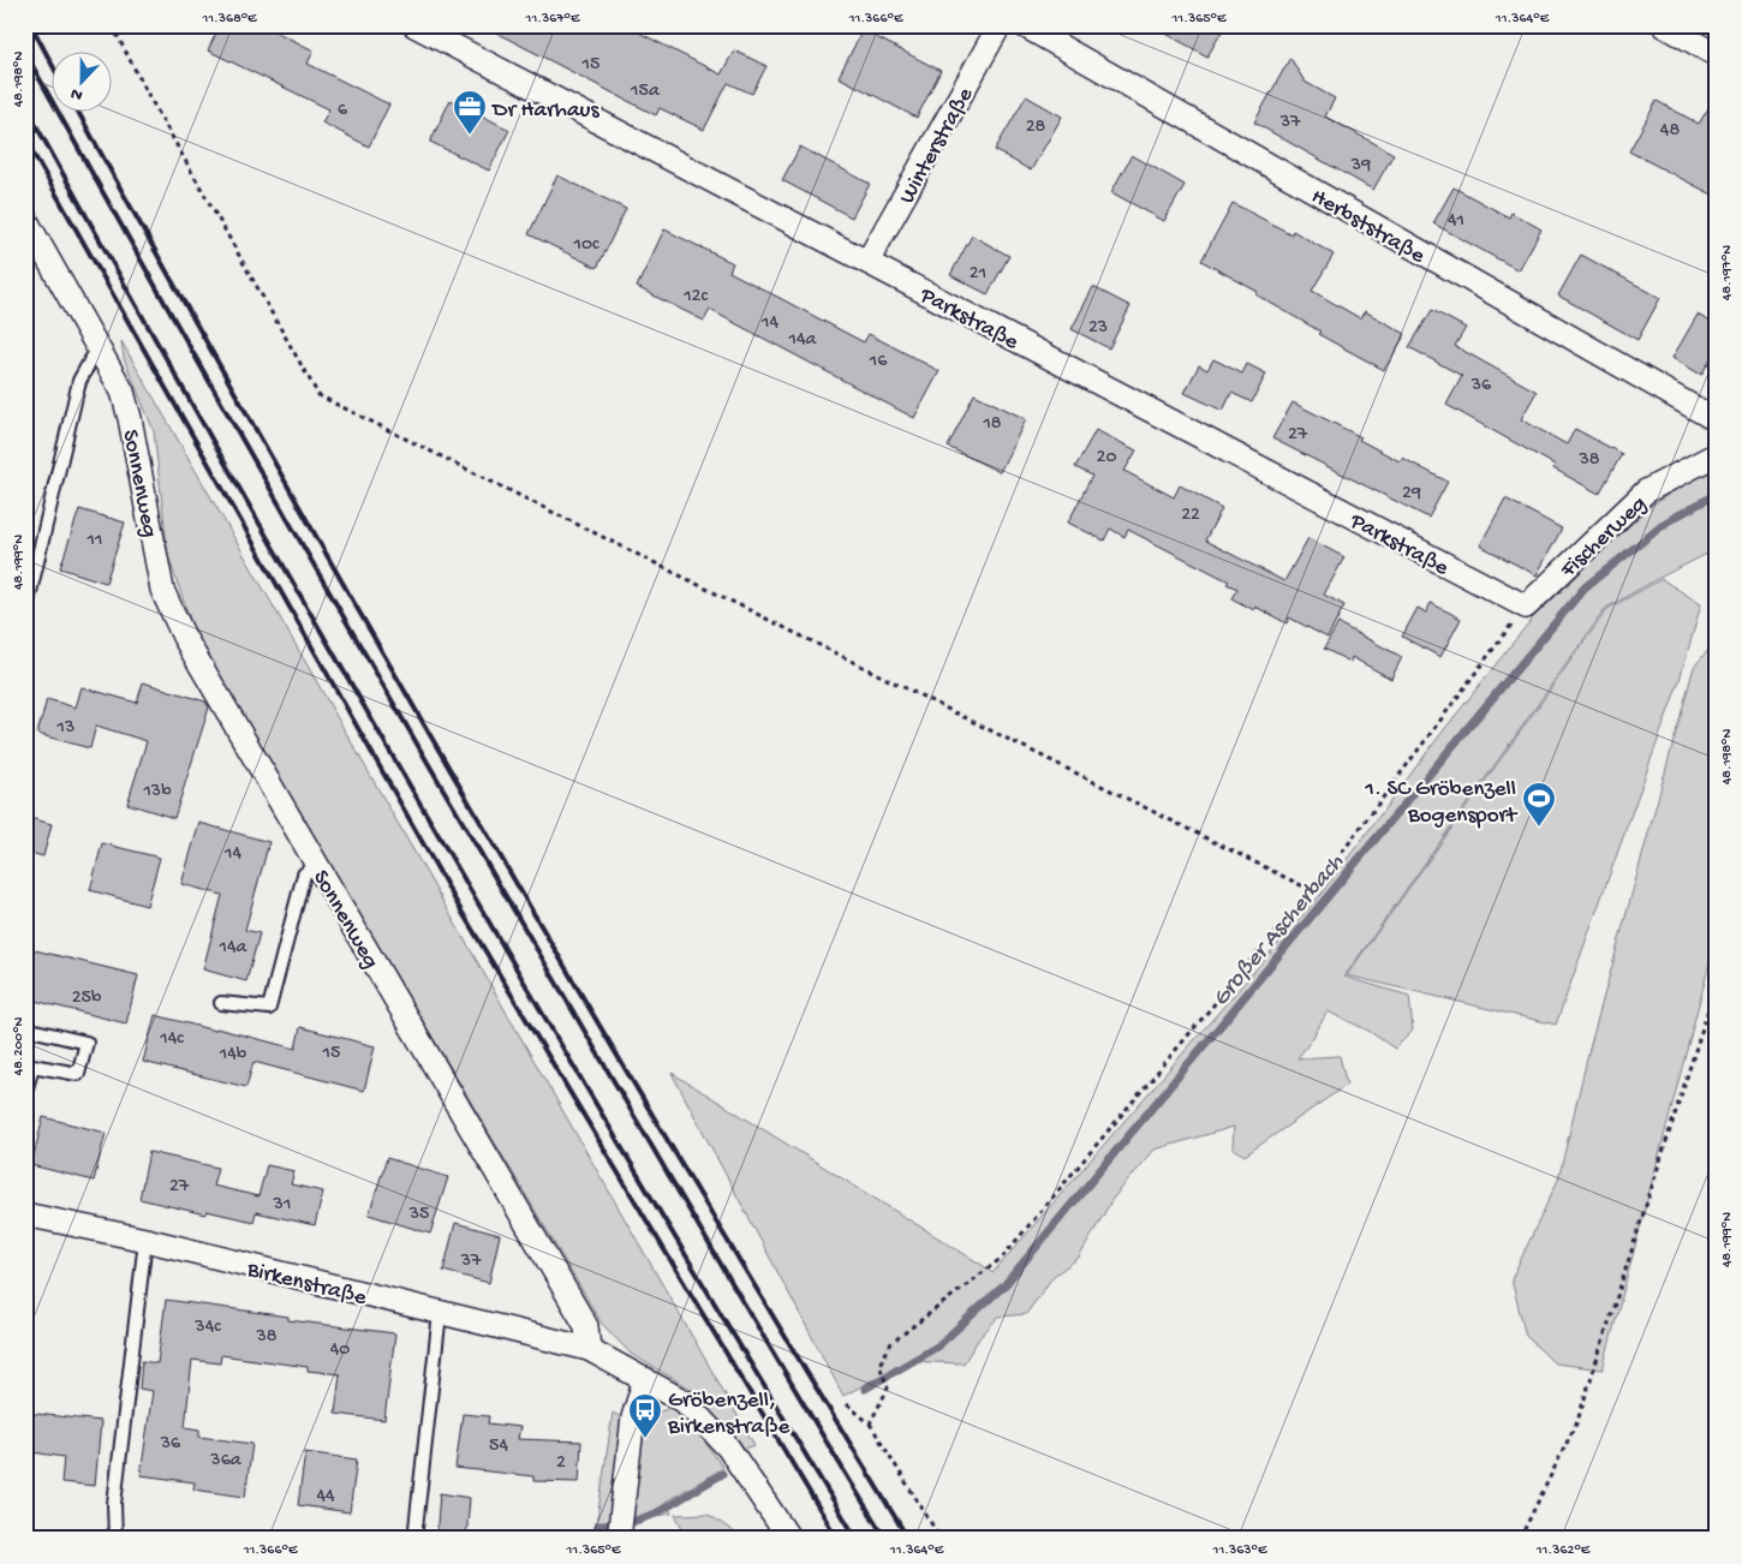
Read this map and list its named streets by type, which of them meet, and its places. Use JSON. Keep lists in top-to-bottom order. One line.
{"streets":{"street":["Winterstraße","Herbststraße","Parkstraße","Sonnenweg","Fischerweg","Birkenstraße"]},"crossings":[["Winterstraße","Parkstraße"],["Parkstraße","Fischerweg"],["Sonnenweg","Birkenstraße"]],"water":["Großer Ascherbach"],"places":{"office":["Dr Harhaus"],"sports":["1. SC Gröbenzell Bogensport"],"bus stop":["Gröbenzell, Birkenstraße"]},"house_numbers":["15","15a","6","37","28","48","39","41","10c","21","12c","14","23","14a","16","36","18","27","20","38","29","22","11","13","13b","14","14a","25b","14c","15","14b","27","31","35","37","34c","38","40","36","54","36a","2","44"],"north":"bottom","coordinates":["11.368°E","11.367°E","11.366°E","11.365°E","11.364°E","48.198°N","48.197°N","48.199°N","48.200°N","11.363°E","11.362°E"]}
